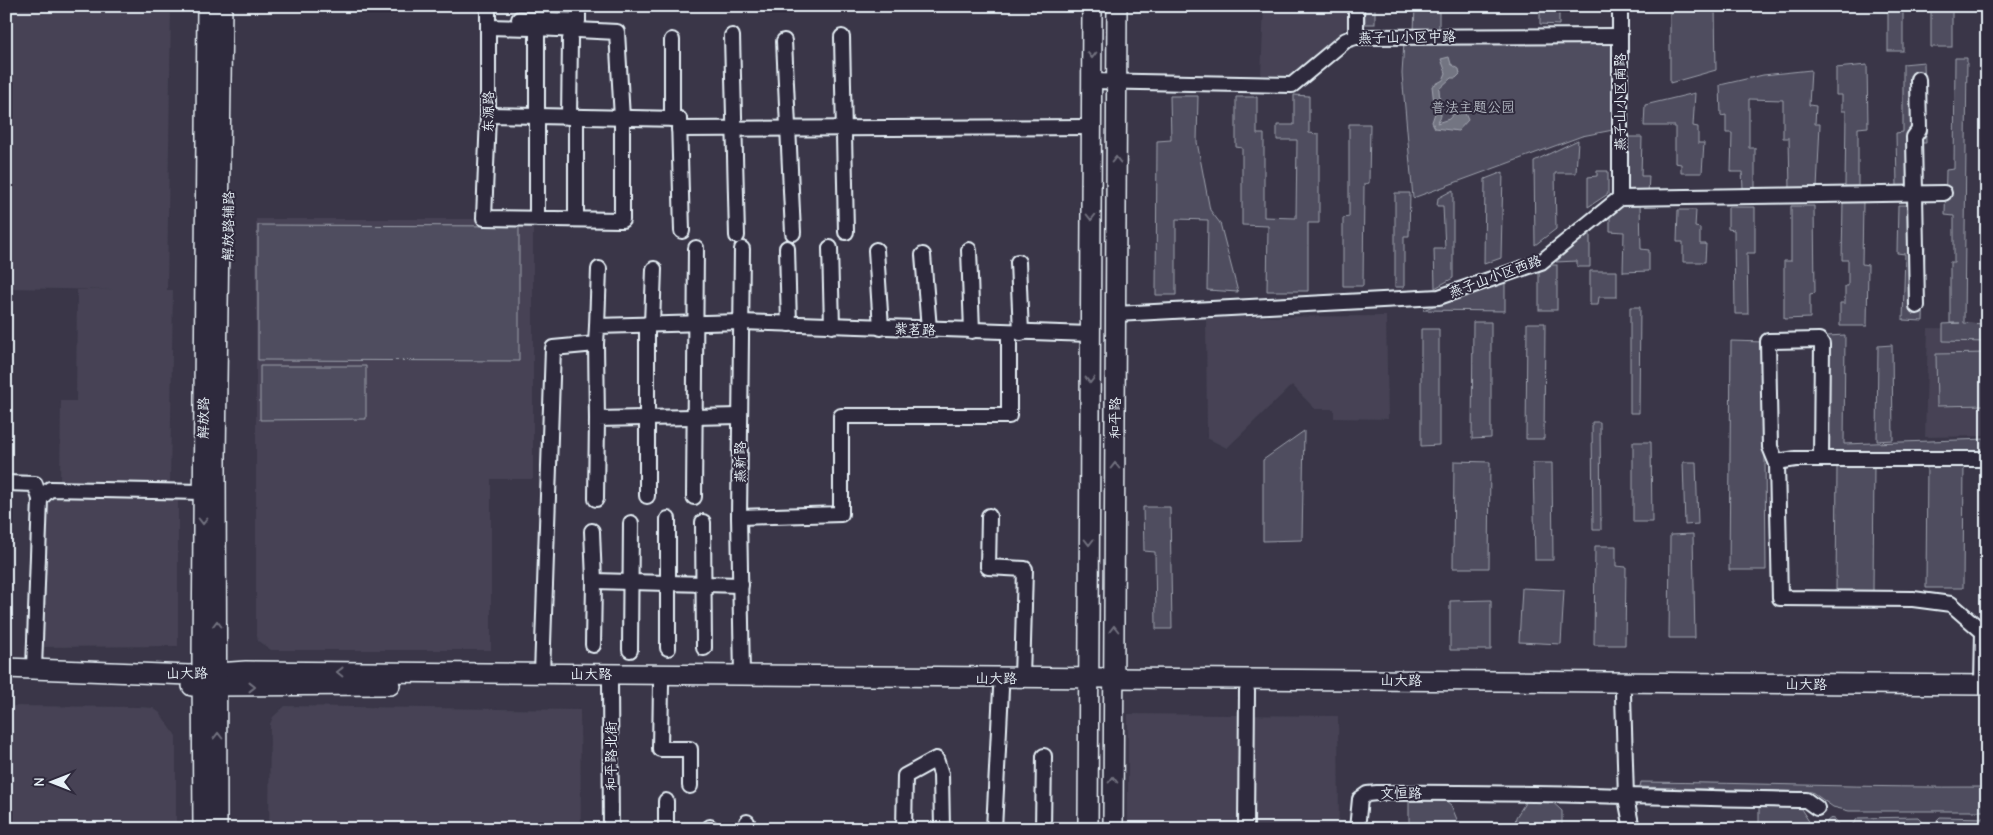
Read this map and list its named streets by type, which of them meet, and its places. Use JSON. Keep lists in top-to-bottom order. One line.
{"streets":{"main road":["解放路","和平路","山大路"],"street":["燕子山小区中路","燕子山小区南路","东源路","解放路辅路","燕子山小区西路","紫茗路","燕新路","和平路北街","文恒路"]},"crossings":[["燕子山小区中路","燕子山小区南路"],["燕子山小区中路","和平路"],["燕子山小区南路","燕子山小区西路"],["解放路辅路","解放路"],["燕子山小区西路","和平路"],["紫茗路","和平路"],["紫茗路","燕新路"],["解放路","山大路"],["和平路","山大路"],["燕新路","山大路"],["山大路","和平路北街"]],"parks":["普法主题公园"],"north":"left"}
